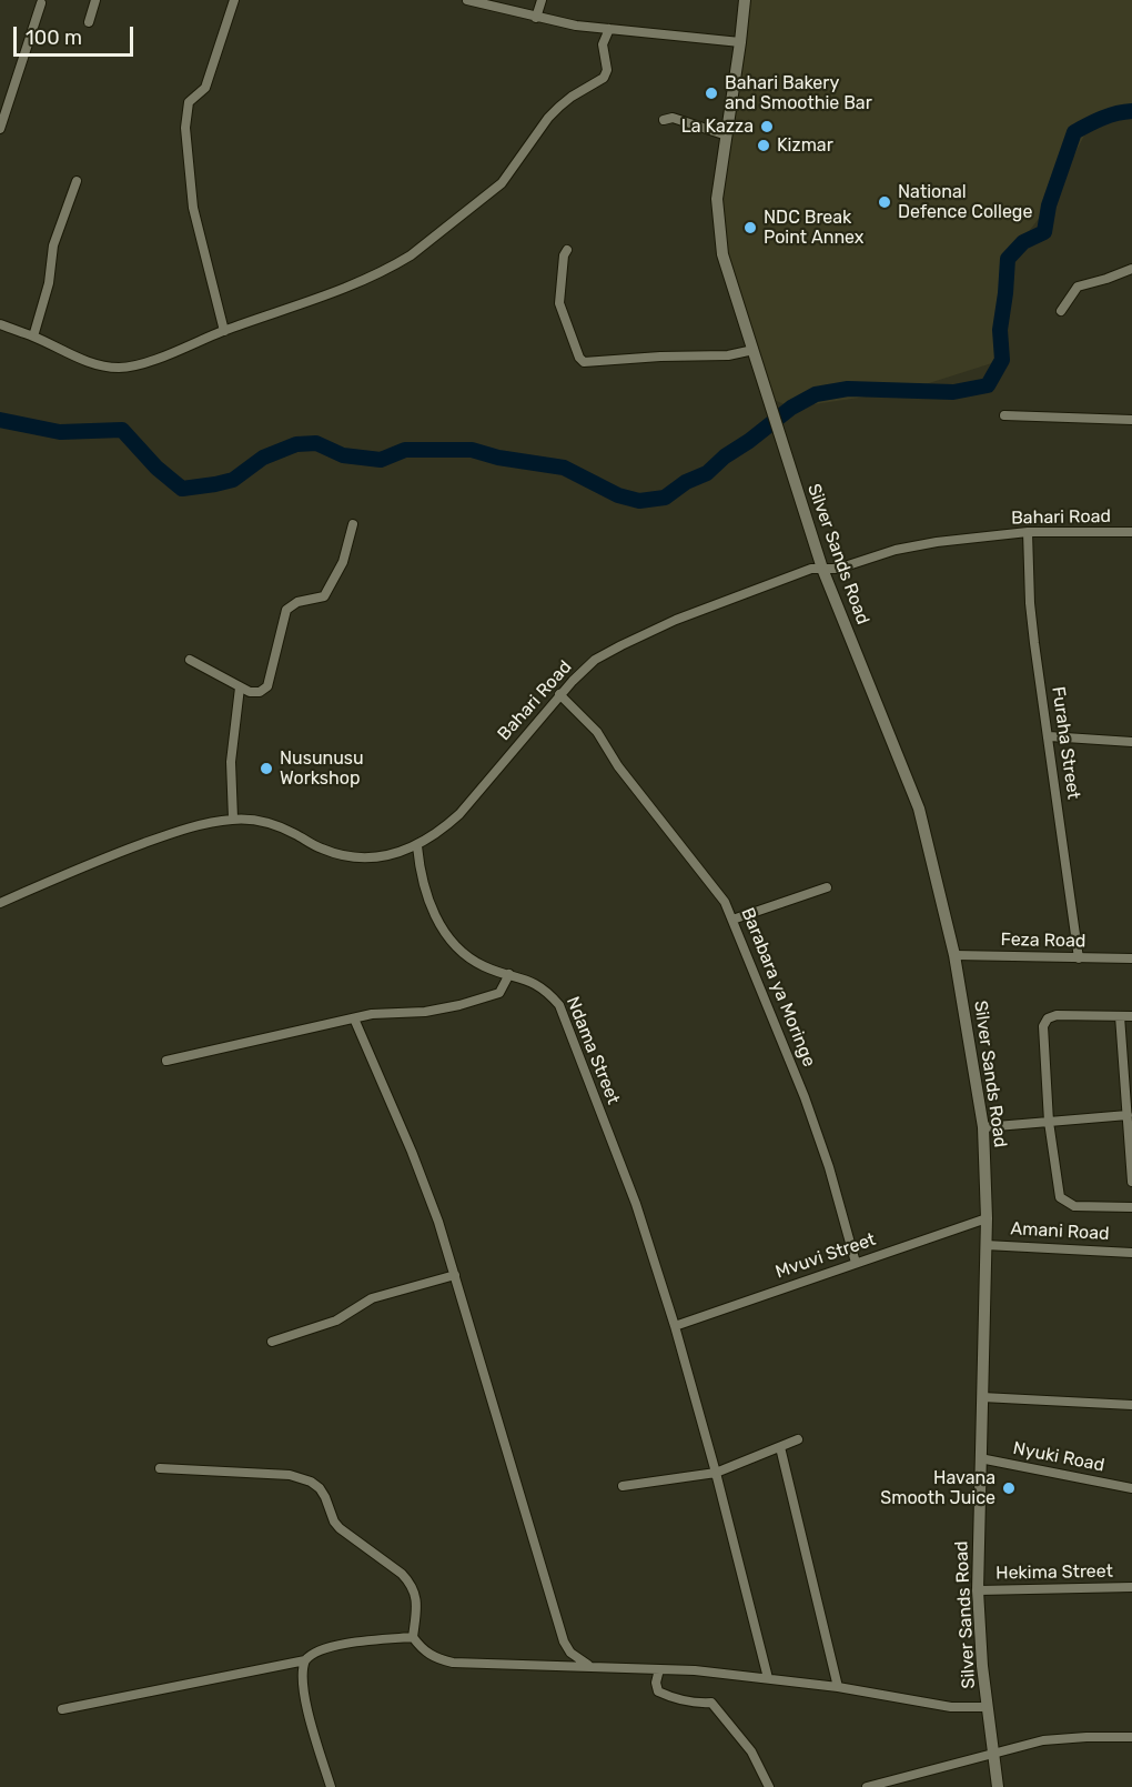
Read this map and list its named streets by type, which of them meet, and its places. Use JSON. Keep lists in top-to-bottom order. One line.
{"streets":{"street":["Bahari Road","Silver Sands Road","Furaha Street","Feza Road","Barabara ya Moringe","Ndama Street","Amani Road","Mvuvi Street","Nyuki Road","Hekima Street"]},"crossings":[["Bahari Road","Silver Sands Road"],["Bahari Road","Furaha Street"],["Bahari Road","Barabara ya Moringe"],["Bahari Road","Ndama Street"],["Silver Sands Road","Feza Road"],["Silver Sands Road","Amani Road"],["Silver Sands Road","Mvuvi Street"],["Silver Sands Road","Nyuki Road"],["Silver Sands Road","Hekima Street"],["Furaha Street","Feza Road"],["Barabara ya Moringe","Mvuvi Street"],["Ndama Street","Mvuvi Street"]],"places":["Bahari Bakery and Smoothie Bar","La Kazza","Kizmar","National Defence College","NDC Break Point Annex","Nusunusu Workshop","Havana Smooth Juice"],"scale_bar":"100 m"}
